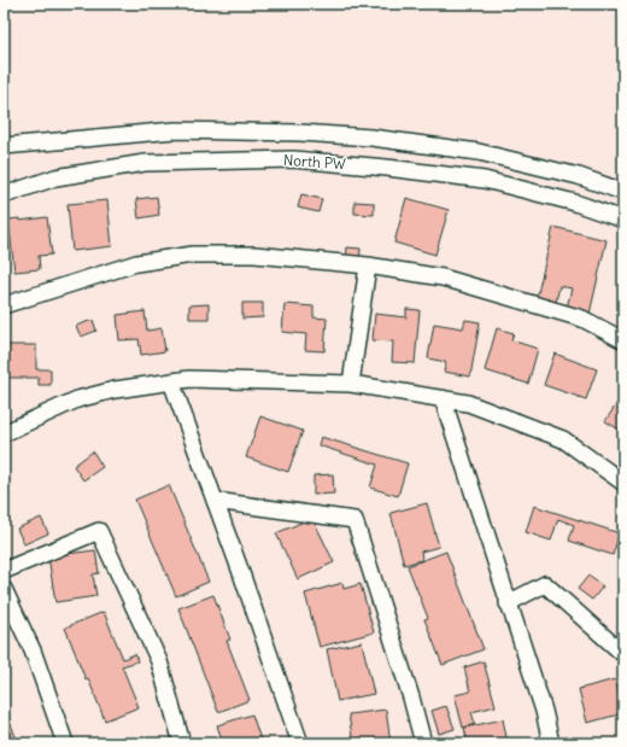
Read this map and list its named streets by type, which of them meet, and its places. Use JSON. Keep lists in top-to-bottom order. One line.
{"streets":{"street":["North PW"]}}
